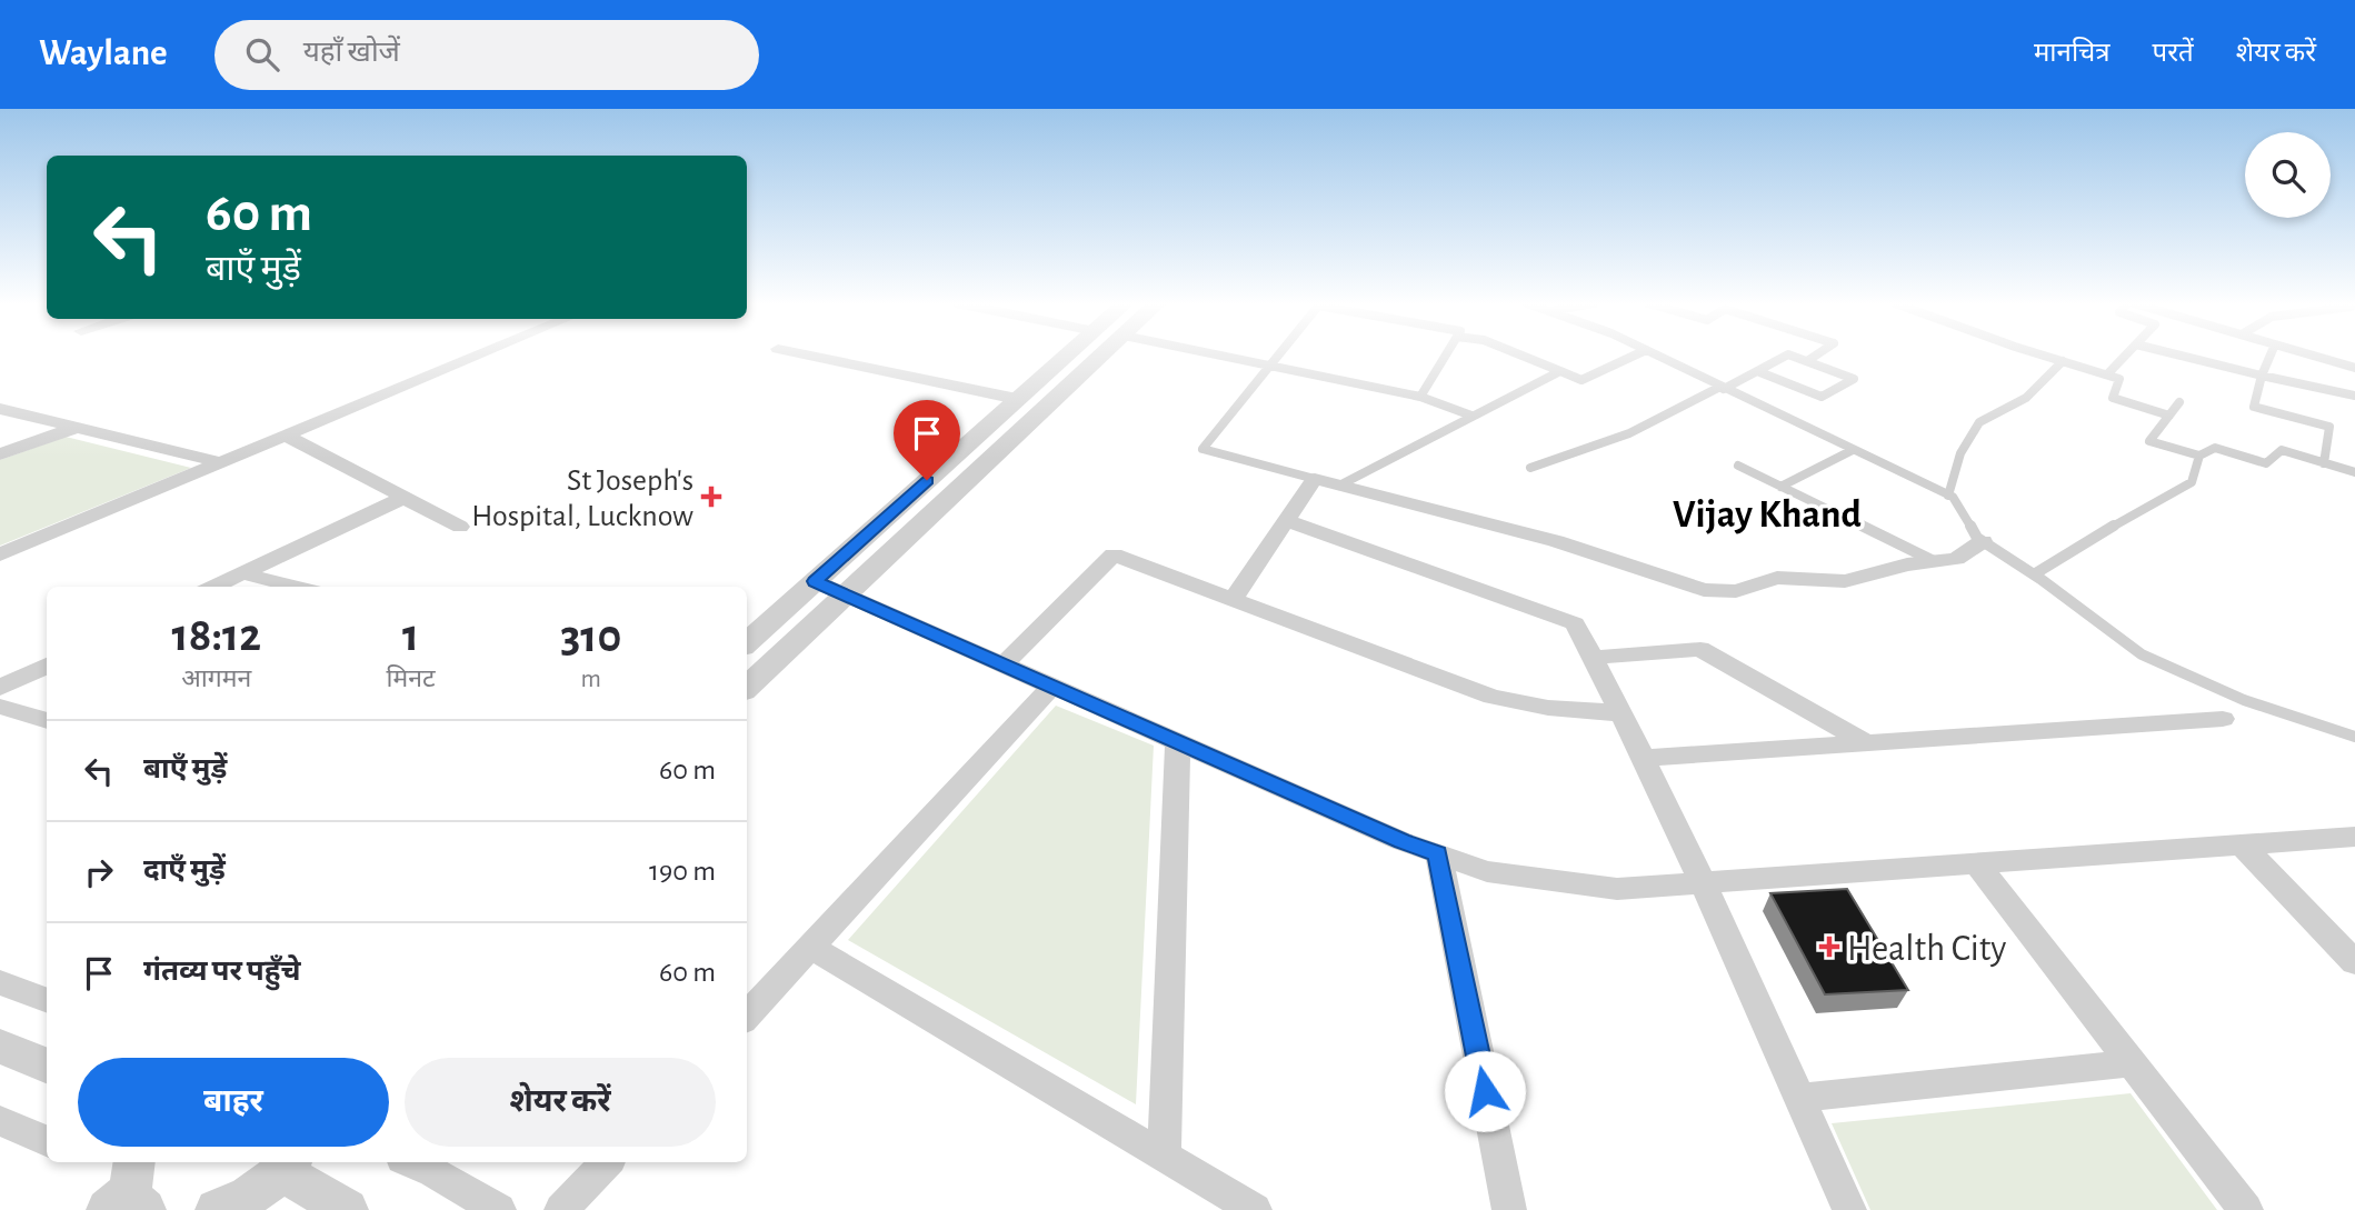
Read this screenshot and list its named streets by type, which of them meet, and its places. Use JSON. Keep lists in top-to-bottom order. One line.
{"districts":["Vijay Khand"],"places":{"health":["St Joseph's Hospital, Lucknow","Health City"]},"page":{"header":"Waylane","search":"यहाँ खोजें","nav":["मानचित्र","परतें","शेयर करें"],"turn":["60 m","बाएँ मुड़ें"],"eta":["18:12","आगमन","1","मिनट","310","m"],"list":[{"name":"बाएँ मुड़ें","value":"60 m"},{"name":"दाएँ मुड़ें","value":"190 m"},{"name":"गंतव्य पर पहुँचे","value":"60 m"}],"buttons":["बाहर","शेयर करें"]}}
